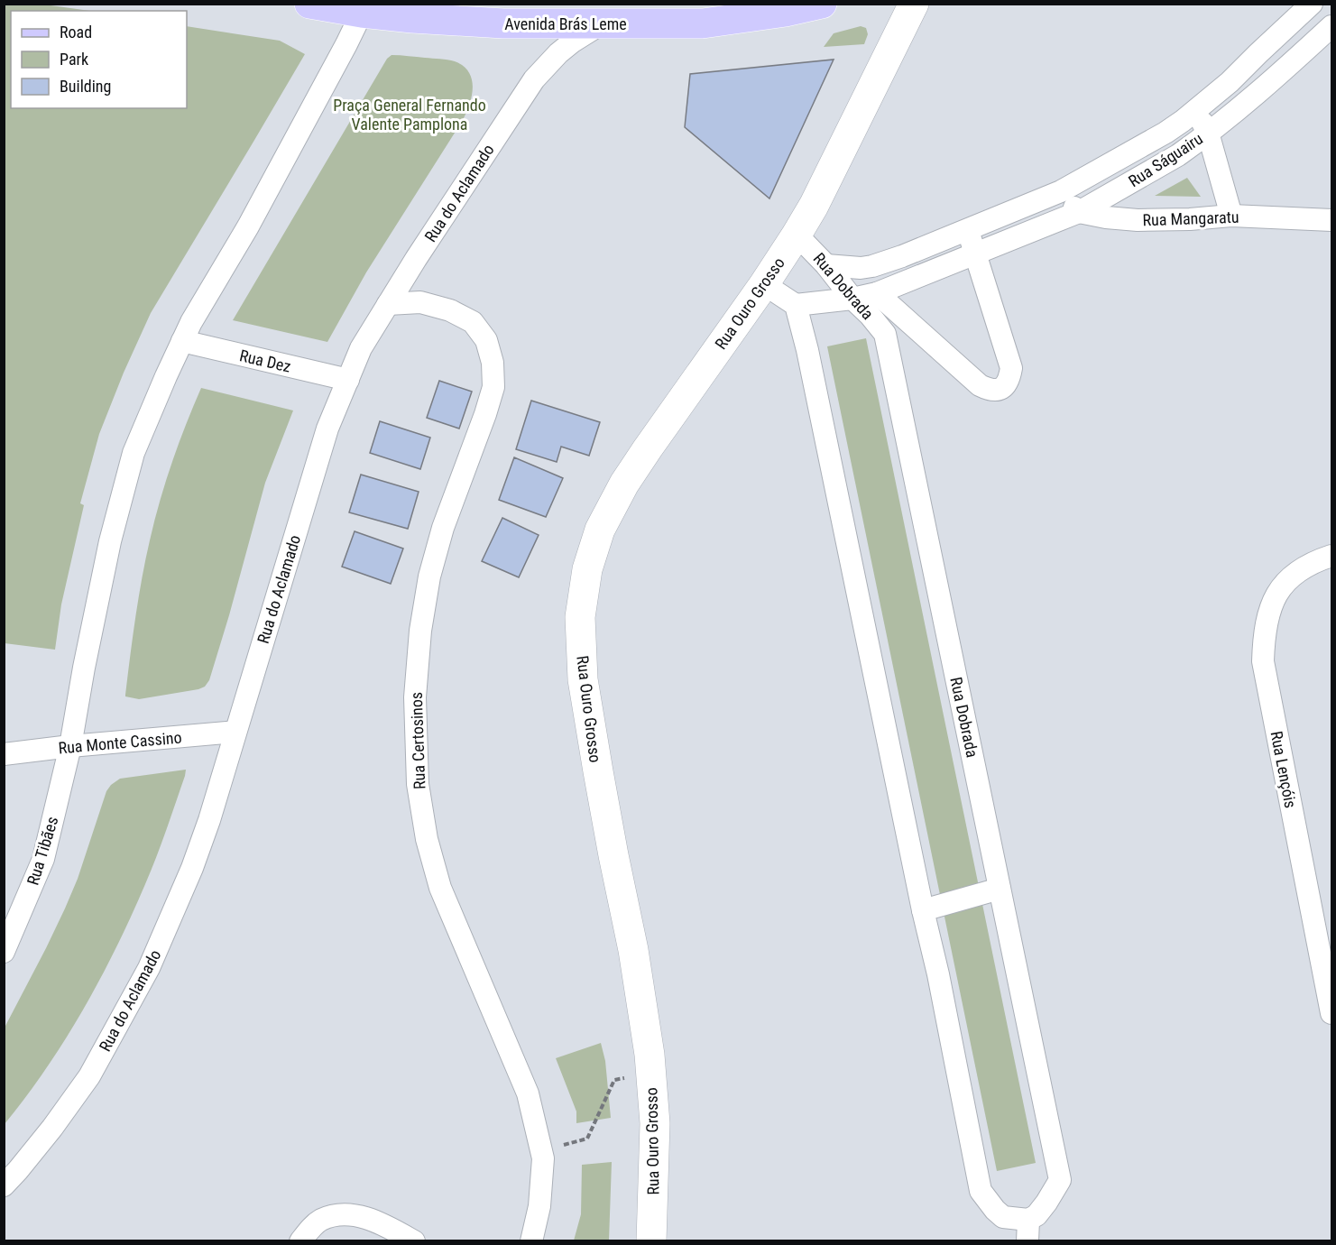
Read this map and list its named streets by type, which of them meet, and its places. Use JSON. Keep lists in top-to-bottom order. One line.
{"streets":{"main road":["Avenida Brás Leme"],"street":["Rua Ságuairu","Rua do Aclamado","Rua Mangaratu","Rua Dobrada","Rua Ouro Grosso","Rua Dez","Rua Certosinos","Rua Monte Cassino","Rua Lençóis","Rua Tibães"]},"crossings":[["Avenida Brás Leme","Rua do Aclamado"],["Rua Ságuairu","Rua Mangaratu"],["Rua Ságuairu","Rua Dobrada"],["Rua do Aclamado","Rua Dez"],["Rua do Aclamado","Rua Certosinos"],["Rua do Aclamado","Rua Monte Cassino"],["Rua Dobrada","Rua Ouro Grosso"],["Rua Monte Cassino","Rua Tibães"]],"parks":["Praça General Fernando Valente Pamplona"],"legend":["Road","Park","Building"]}
